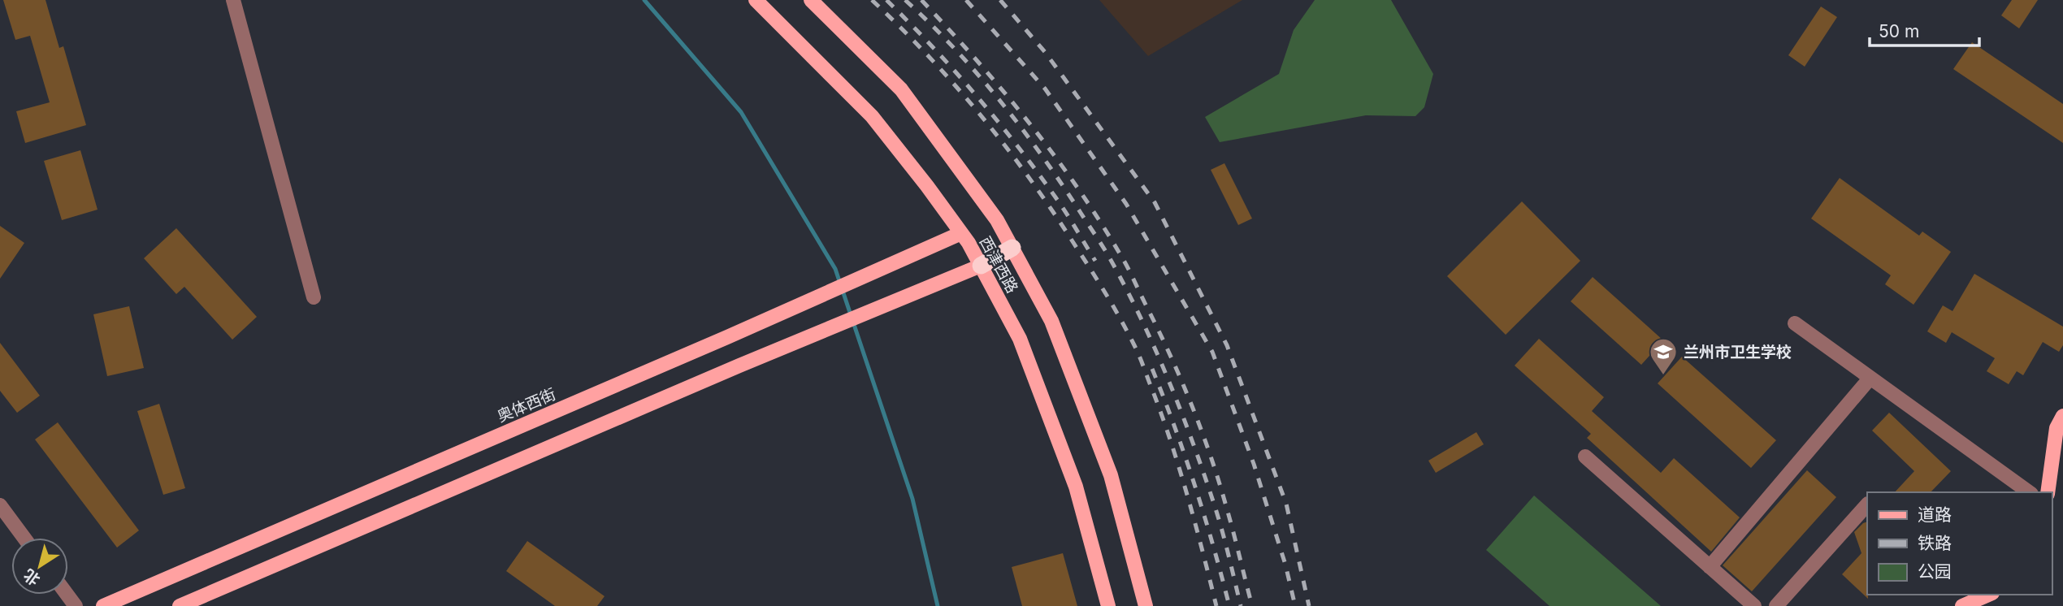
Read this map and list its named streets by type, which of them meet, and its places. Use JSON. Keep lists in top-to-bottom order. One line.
{"streets":{"main road":["西津西路","奥体西街"]},"crossings":[["西津西路","奥体西街"]],"places":{"school or university":["兰州市卫生学校"]},"legend":["道路","铁路","公园"],"scale_bar":"50 m","north":"bottom left"}
